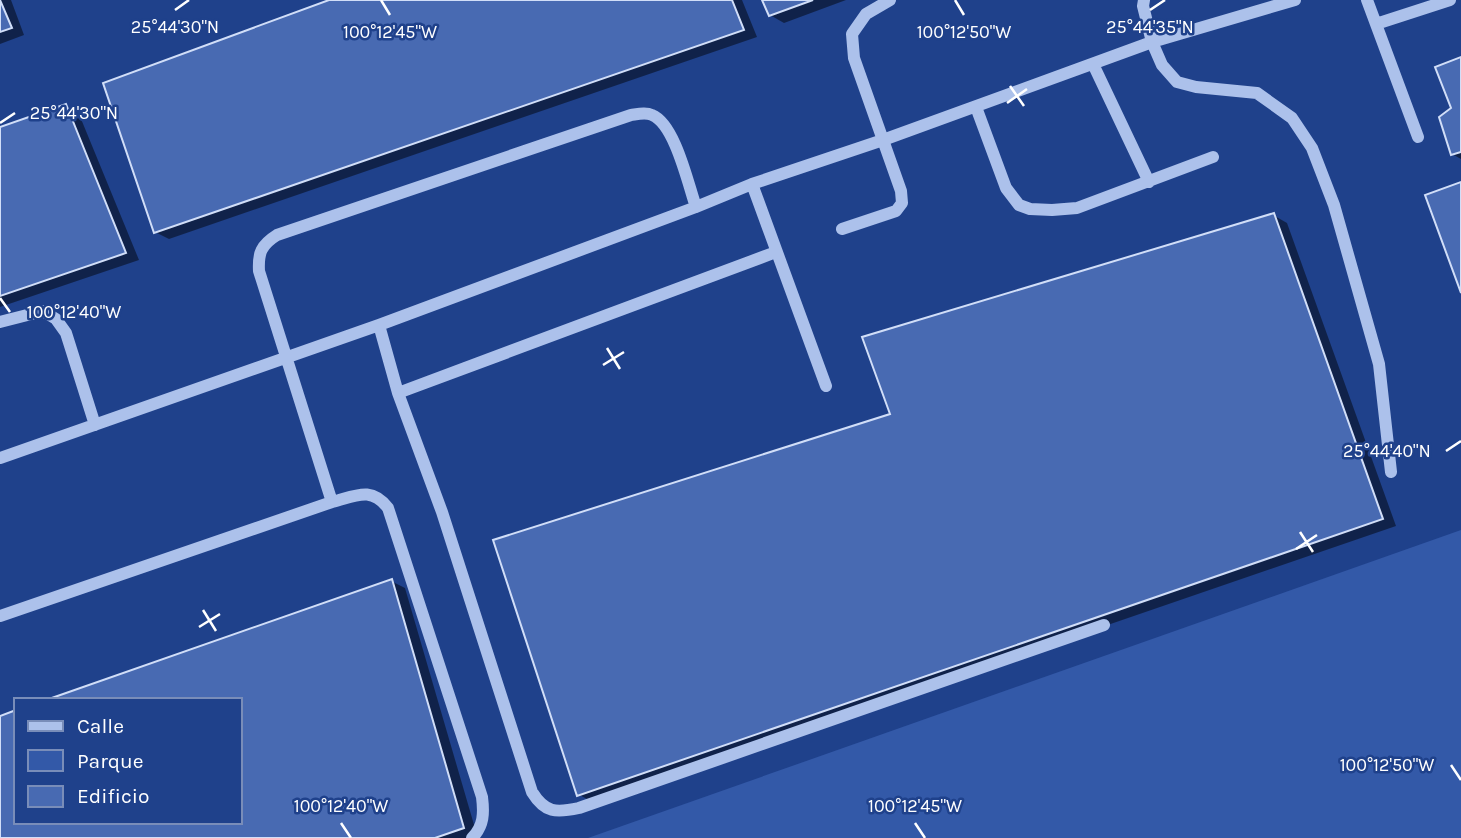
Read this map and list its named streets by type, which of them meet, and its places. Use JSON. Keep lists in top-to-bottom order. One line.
{"legend":["Calle","Parque","Edificio"],"coordinates":["25°44'30\"N","25°44'35\"N","100°12'45\"W","100°12'50\"W","100°12'40\"W","25°44'40\"N"]}
